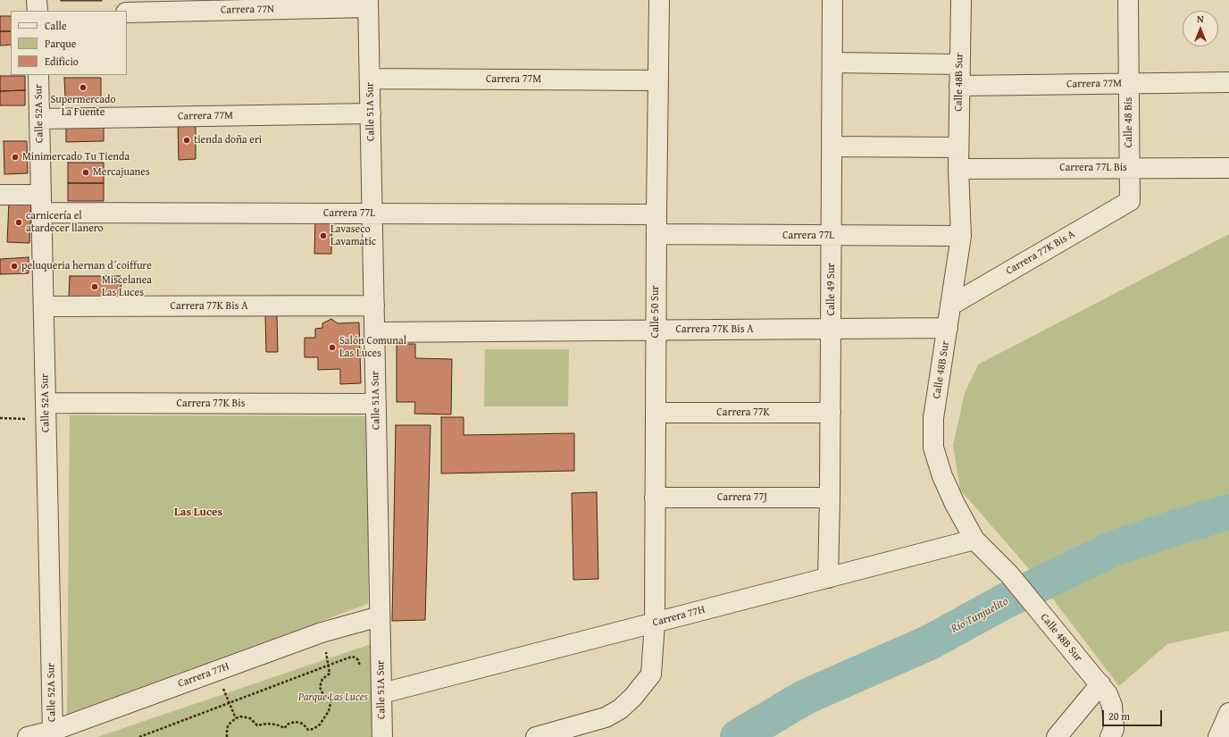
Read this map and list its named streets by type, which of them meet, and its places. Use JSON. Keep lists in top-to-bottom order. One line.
{"streets":{"street":["Carrera 77N","Carrera 77M","Calle 48B Sur","Calle 51A Sur","Calle 52A Sur","Calle 48 Bis","Carrera 77L Bis","Carrera 77L","Carrera 77K Bis A","Calle 49 Sur","Calle 50 Sur","Carrera 77K Bis","Carrera 77K","Carrera 77J","Carrera 77H"]},"crossings":[["Carrera 77N","Calle 51A Sur"],["Carrera 77M","Calle 48B Sur"],["Carrera 77M","Calle 51A Sur"],["Carrera 77M","Calle 52A Sur"],["Carrera 77M","Calle 48 Bis"],["Carrera 77M","Calle 50 Sur"],["Calle 48B Sur","Carrera 77L Bis"],["Calle 48B Sur","Carrera 77L"],["Calle 48B Sur","Carrera 77K Bis A"],["Calle 48B Sur","Carrera 77H"],["Calle 51A Sur","Carrera 77L"],["Calle 51A Sur","Carrera 77K Bis A"],["Calle 51A Sur","Carrera 77K Bis"],["Calle 51A Sur","Carrera 77H"],["Calle 52A Sur","Carrera 77L"],["Calle 52A Sur","Carrera 77K Bis A"],["Calle 52A Sur","Carrera 77K Bis"],["Calle 52A Sur","Carrera 77H"],["Calle 48 Bis","Carrera 77L Bis"],["Calle 48 Bis","Carrera 77K Bis A"],["Carrera 77L","Calle 49 Sur"],["Carrera 77L","Calle 50 Sur"],["Carrera 77K Bis A","Calle 49 Sur"],["Carrera 77K Bis A","Calle 50 Sur"],["Calle 49 Sur","Carrera 77K"],["Calle 49 Sur","Carrera 77J"],["Calle 49 Sur","Carrera 77H"],["Calle 50 Sur","Carrera 77K"],["Calle 50 Sur","Carrera 77J"],["Calle 50 Sur","Carrera 77H"]],"districts":["Las Luces"],"water":["Río Tunjuelito"],"parks":["Parque Las Luces"],"places":["Supermercado La Fuente","tienda doña eri","Minimercado Tu Tienda","Mercajuanes","carnicería el atardecer llanero","Lavaseco Lavamatic","peluqueria hernan d´coiffure","Miscelanea Las Luces","Salón Comunal Las Luces"],"legend":["Calle","Parque","Edificio"],"scale_bar":"20 m","north":"top"}
